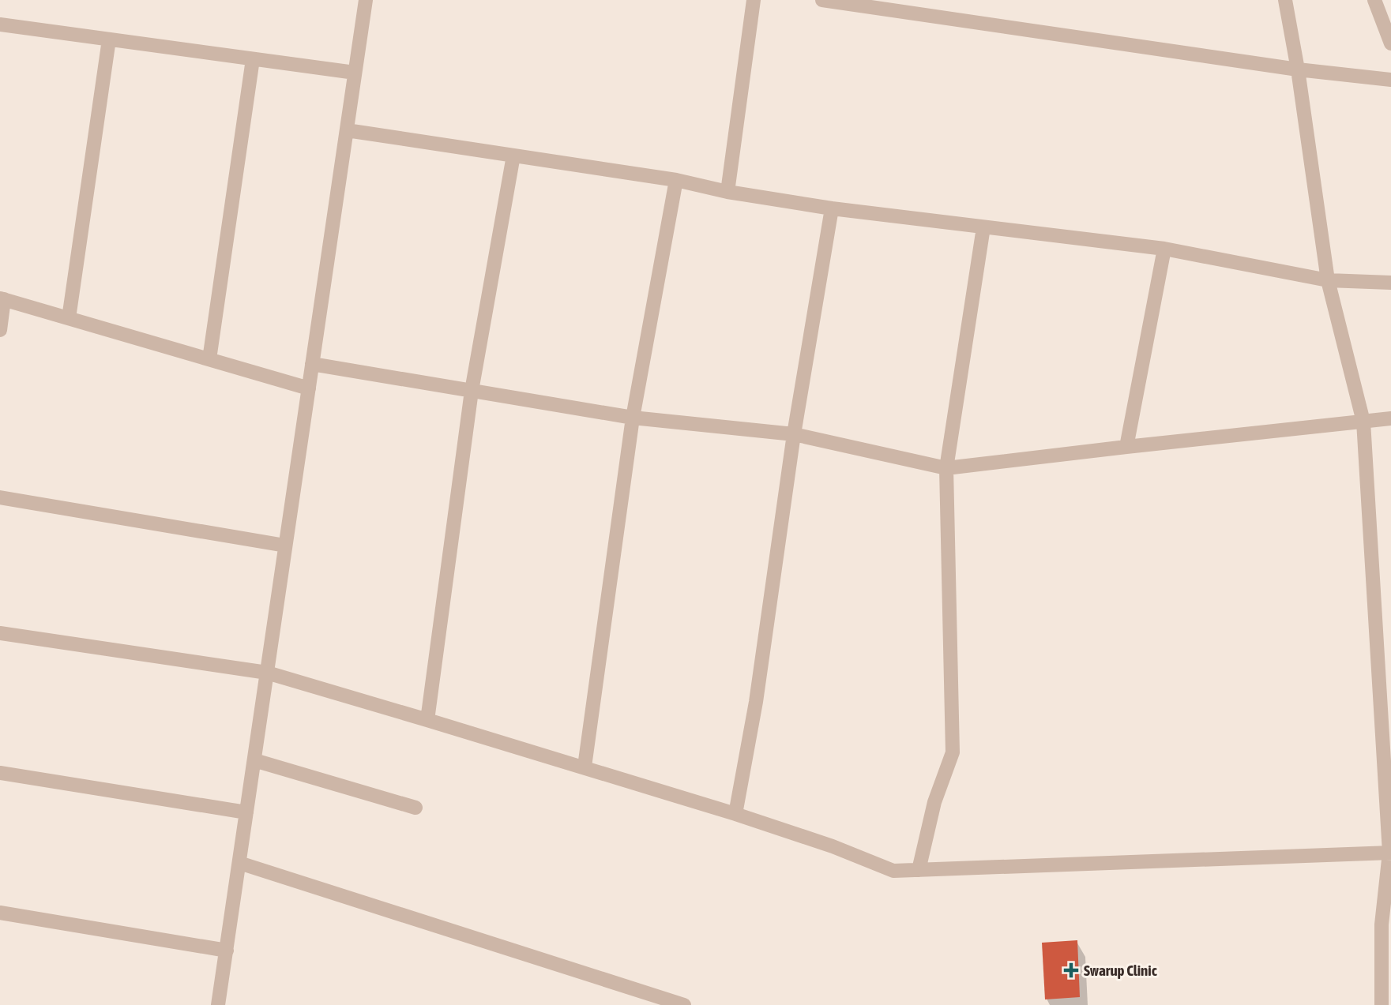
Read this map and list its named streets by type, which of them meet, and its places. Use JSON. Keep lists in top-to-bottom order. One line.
{"places":{"health":["Swarup Clinic"]}}
